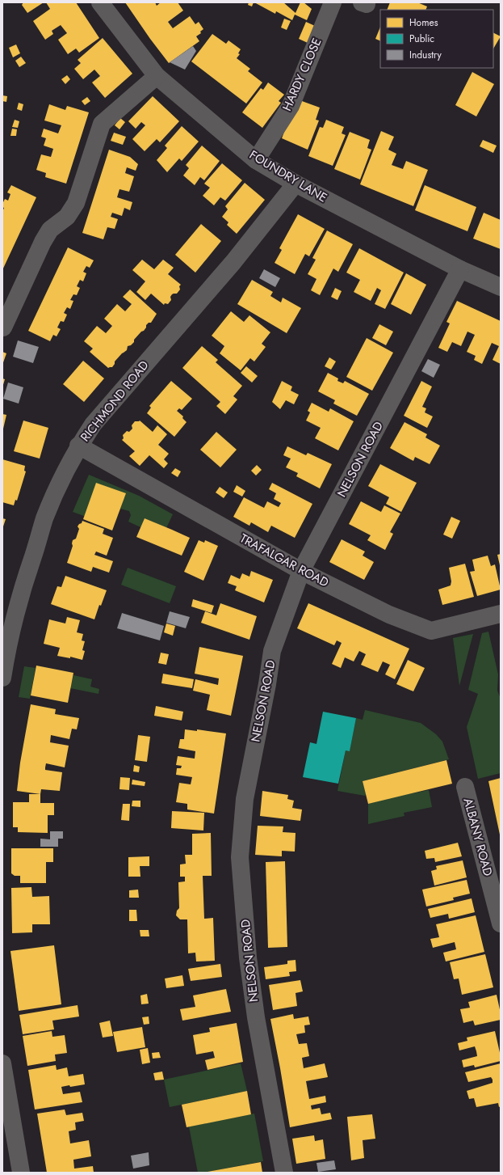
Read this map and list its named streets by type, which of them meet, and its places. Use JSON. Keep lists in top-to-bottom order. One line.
{"streets":{"street":["HARDY CLOSE","FOUNDRY LANE","RICHMOND ROAD","NELSON ROAD","TRAFALGAR ROAD","ALBANY ROAD"]},"crossings":[["HARDY CLOSE","FOUNDRY LANE"],["FOUNDRY LANE","RICHMOND ROAD"],["FOUNDRY LANE","NELSON ROAD"],["RICHMOND ROAD","TRAFALGAR ROAD"],["NELSON ROAD","TRAFALGAR ROAD"]],"legend":["Homes","Public","Industry"]}
